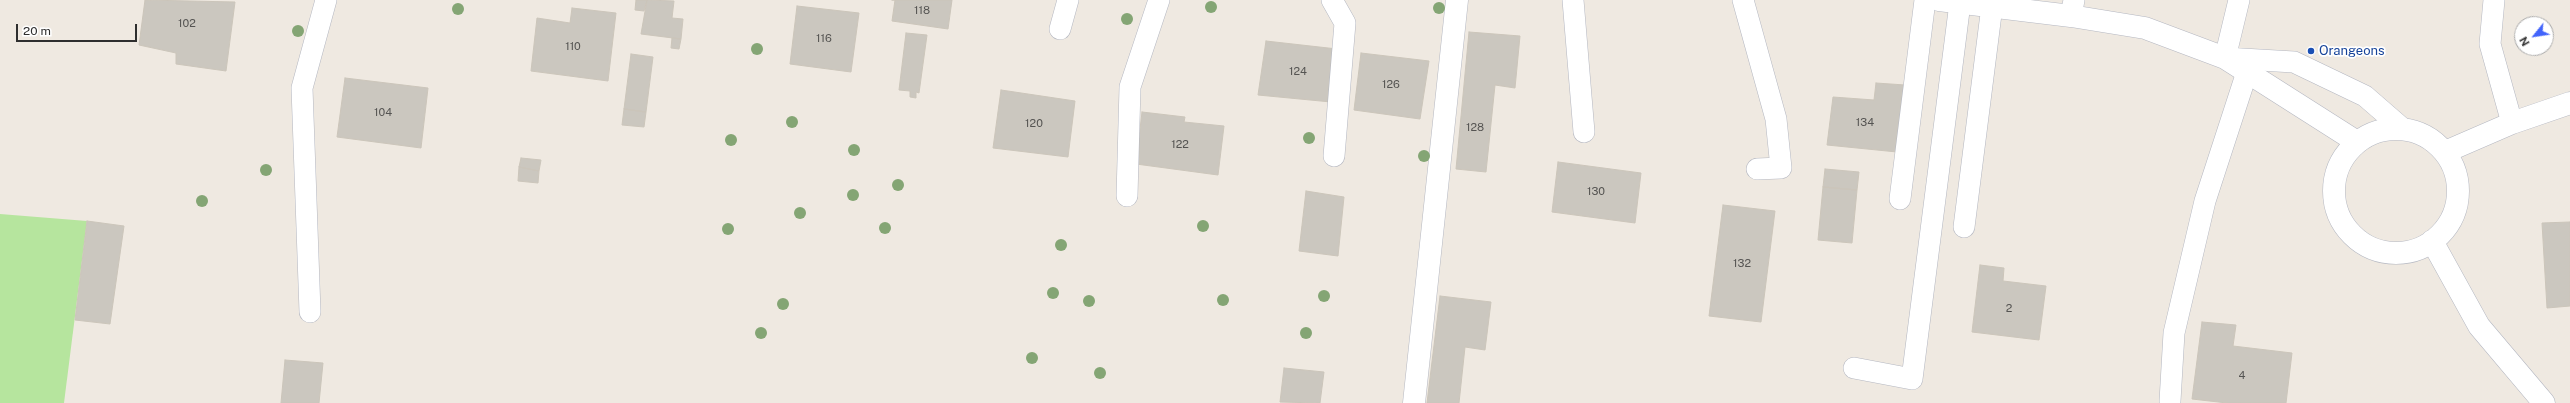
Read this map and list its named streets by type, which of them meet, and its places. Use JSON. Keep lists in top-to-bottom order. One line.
{"places":["Orangeons"],"house_numbers":["118","102","116","110","124","126","104","134","120","128","122","130","132","2","4"],"scale_bar":"20 m","north":"bottom left"}
